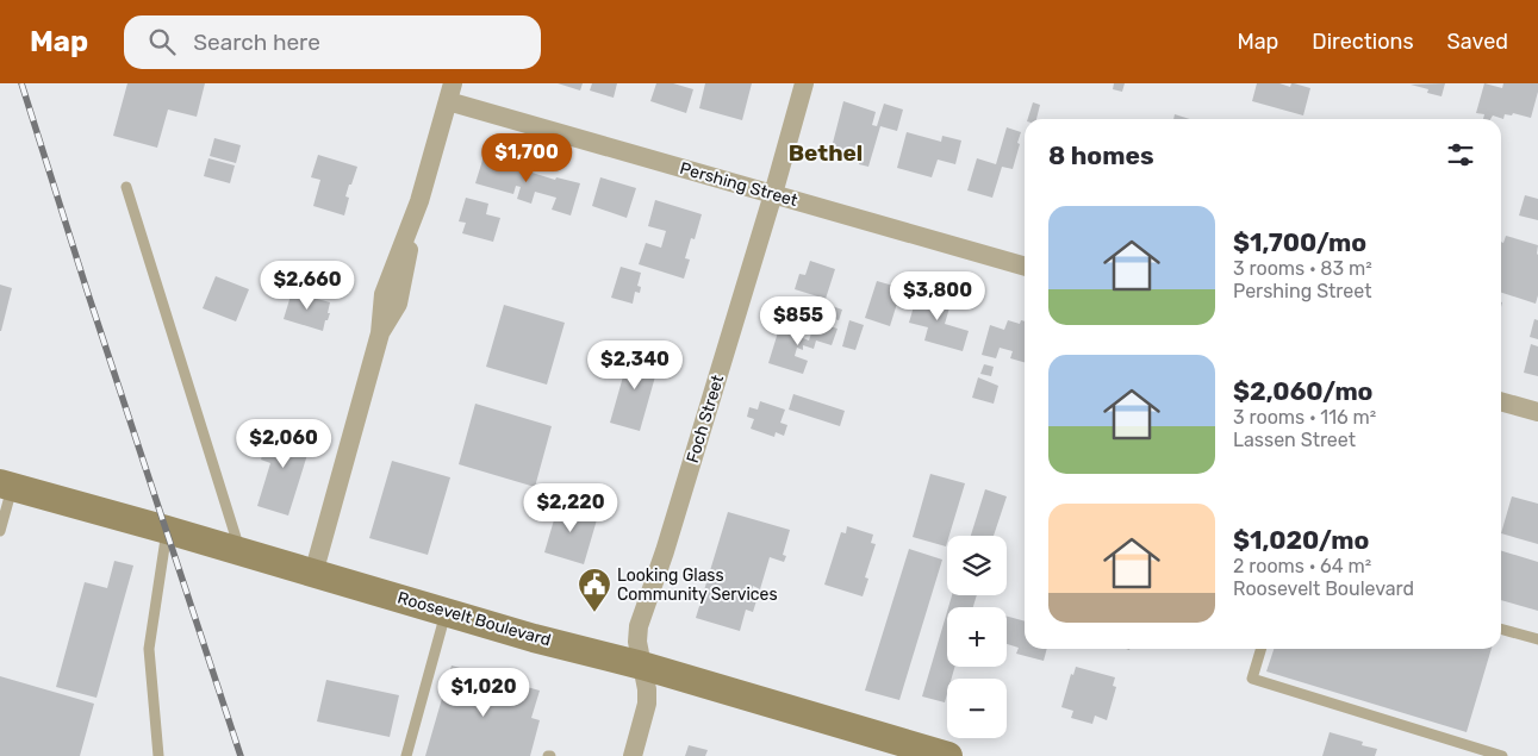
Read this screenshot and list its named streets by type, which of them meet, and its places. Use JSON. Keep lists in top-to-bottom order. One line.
{"streets":{"main road":["Roosevelt Boulevard"],"street":["Pershing Street","Foch Street"]},"crossings":[["Pershing Street","Foch Street"],["Foch Street","Roosevelt Boulevard"]],"districts":["Bethel"],"places":{"public building":["Looking Glass Community Services"]},"page":{"header":"Map","search":"Search here","nav":["Map","Directions","Saved"],"heading":"8 homes","price":["$1,700","$2,660","$3,800","$855","$2,340","$2,060","$2,220","$1,020"],"list":[{"name":"$1,700/mo","note":"3 rooms · 83 m² · Pershing Street"},{"name":"$2,060/mo","note":"3 rooms · 116 m² · Lassen Street"},{"name":"$1,020/mo","note":"2 rooms · 64 m² · Roosevelt Boulevard"}],"map_buttons":["+","−"]}}
